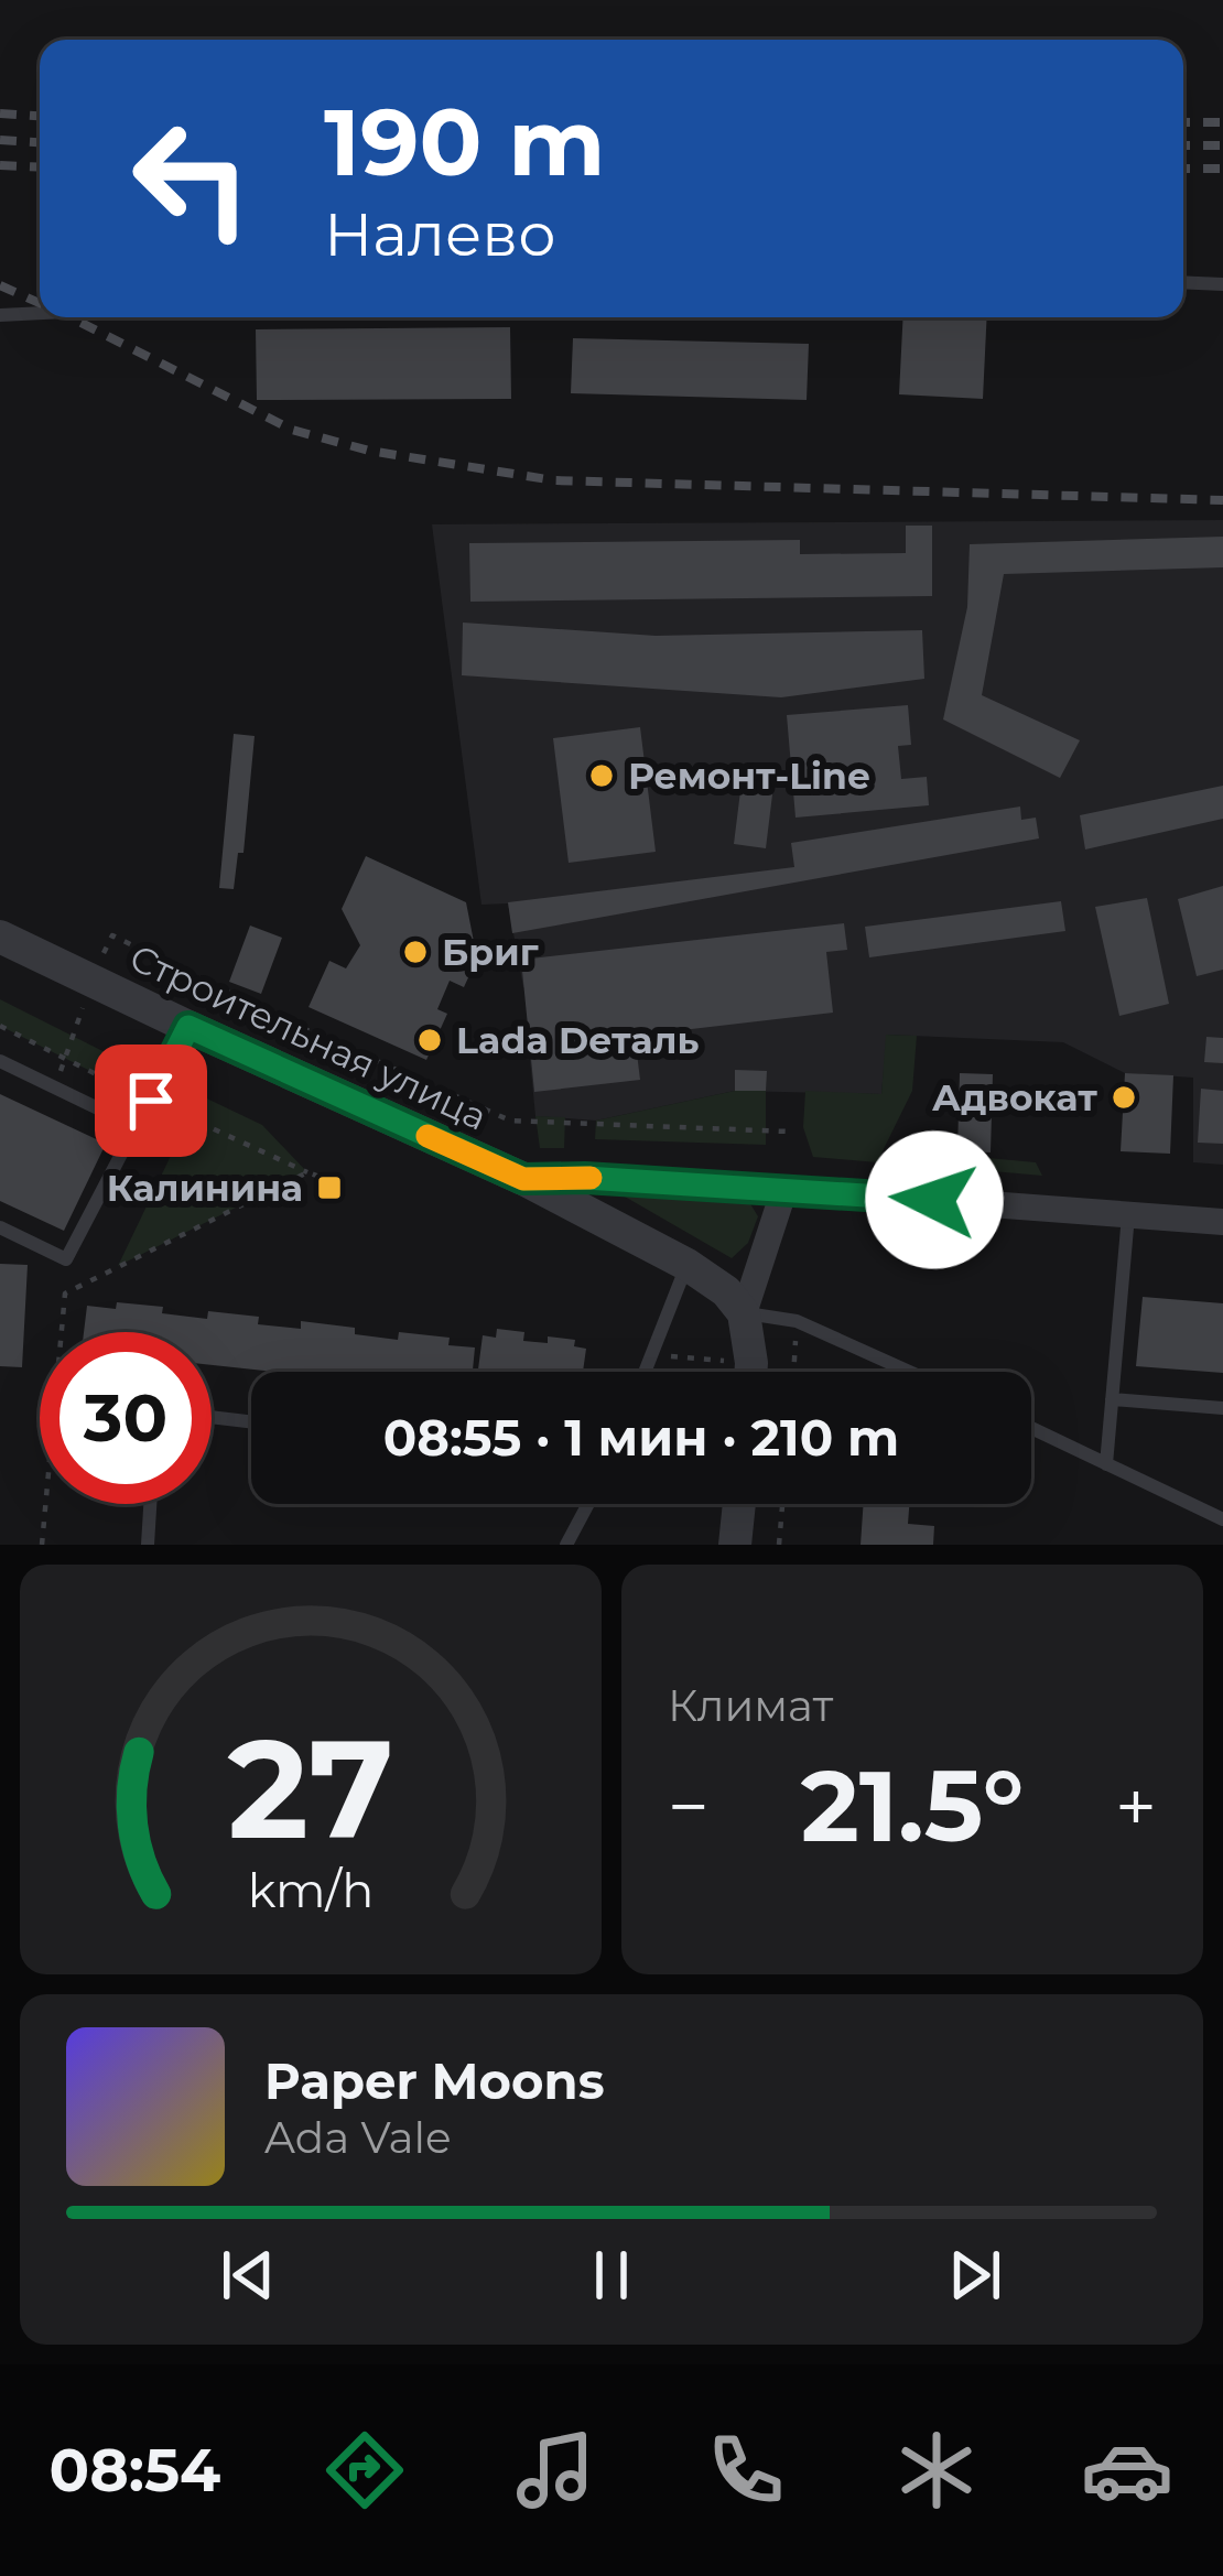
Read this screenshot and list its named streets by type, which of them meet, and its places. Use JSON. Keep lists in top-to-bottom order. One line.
{"streets":{"street":["Строительная улица"]},"places":{"other":["Ремонт-Line","Бриг","Lada Dеталь","Адвокат"],"transit":["Калинина"]},"page":{"turn":["190 m","Налево"],"limit":"30","trip":"08:55 · 1 мин · 210 m","tile":"Климат","heat":["−","21.5°","+"],"song":["Paper Moons","Ada Vale"],"tabs":"08:54","gauge":["27","km/h"]}}
